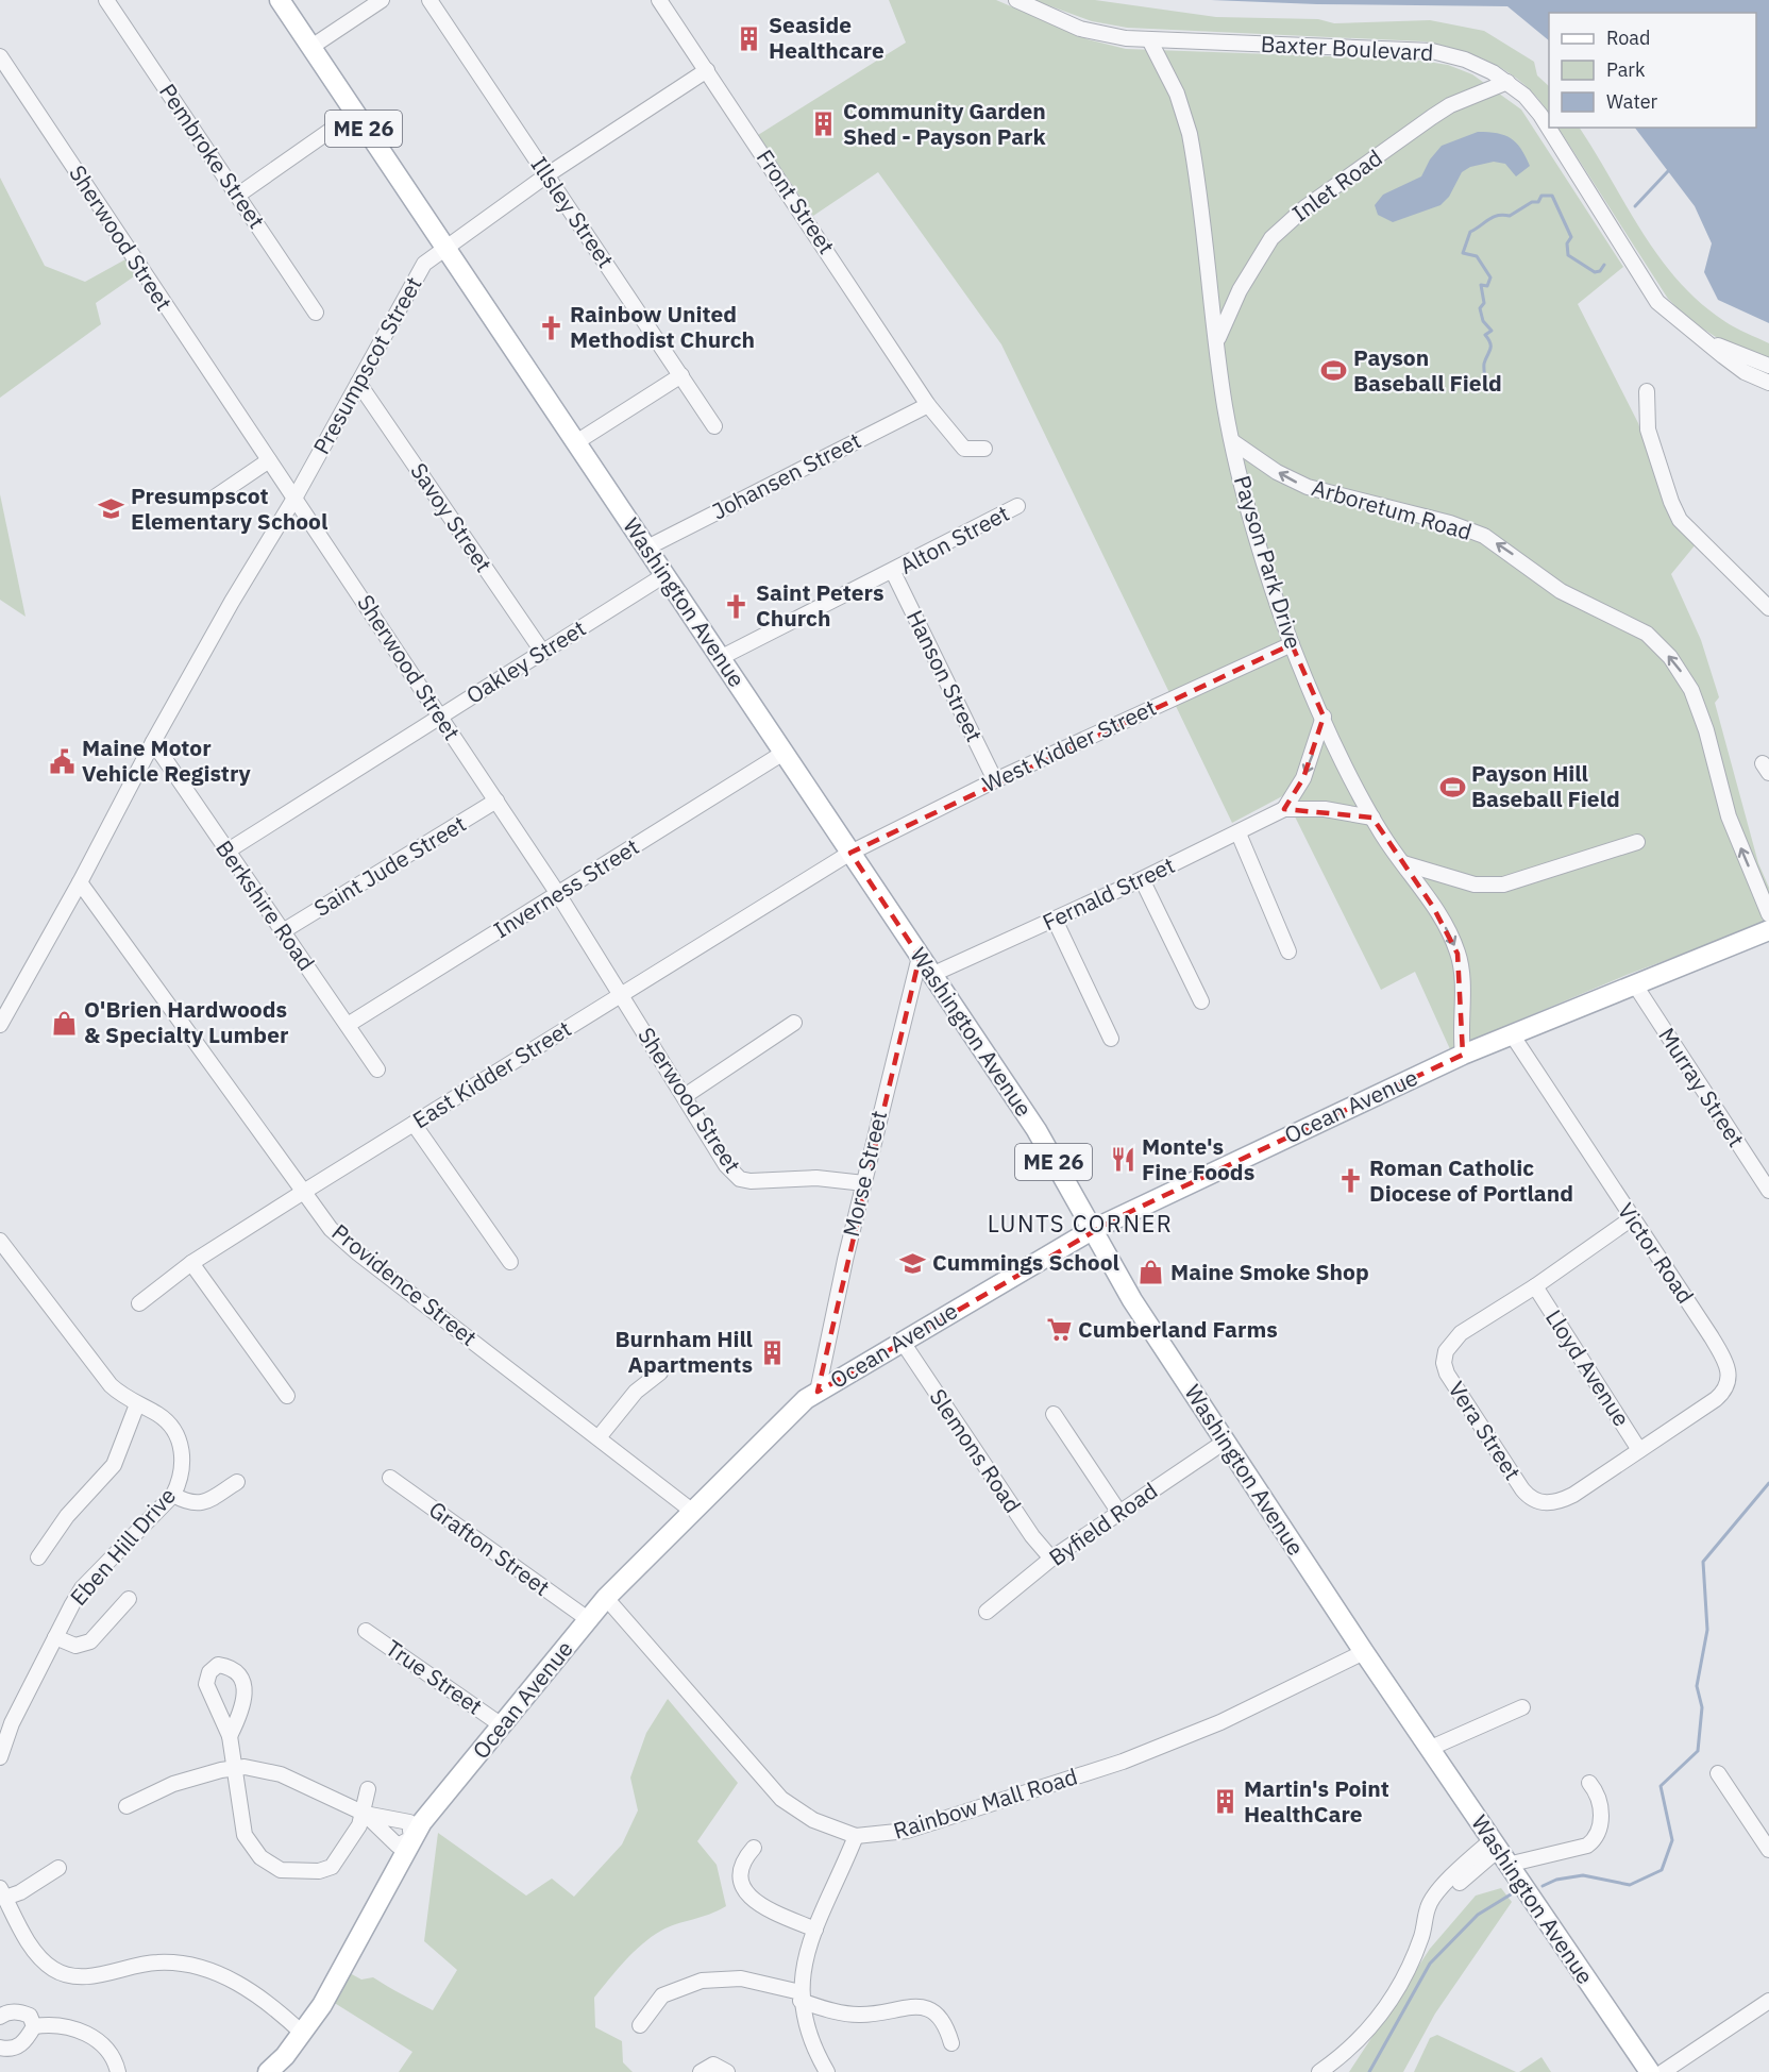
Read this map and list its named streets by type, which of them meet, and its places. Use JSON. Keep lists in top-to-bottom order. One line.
{"streets":{"main road":["ME 26","Washington Avenue","Ocean Avenue"],"street":["Baxter Boulevard","Pembroke Street","Inlet Road","Front Street","Illsley Street","Sherwood Street","Presumpscot Street","Johansen Street","Arboretum Road","Savoy Street","Alton Street","Payson Park Drive","Oakley Street","Hanson Street","West Kidder Street","Saint Jude Street","Inverness Street","Fernald Street","Berkshire Road","East Kidder Street","Murray Street","Morse Street","Victor Road","Providence Street","Lloyd Avenue","Vera Street","Slemons Road","Byfield Road","Eben Hill Drive","Grafton Street","True Street","Rainbow Mall Road"]},"crossings":[["Baxter Boulevard","Inlet Road"],["Baxter Boulevard","Payson Park Drive"],["Inlet Road","Payson Park Drive"],["Front Street","Presumpscot Street"],["Front Street","Johansen Street"],["Illsley Street","Presumpscot Street"],["Sherwood Street","Presumpscot Street"],["Sherwood Street","Oakley Street"],["Sherwood Street","Saint Jude Street"],["Sherwood Street","Inverness Street"],["Sherwood Street","East Kidder Street"],["Sherwood Street","Morse Street"],["Presumpscot Street","Savoy Street"],["Presumpscot Street","Washington Avenue"],["Presumpscot Street","Berkshire Road"],["Presumpscot Street","Providence Street"],["Johansen Street","Washington Avenue"],["Arboretum Road","Payson Park Drive"],["Savoy Street","Oakley Street"],["Alton Street","Washington Avenue"],["Alton Street","Hanson Street"],["Payson Park Drive","West Kidder Street"],["Payson Park Drive","Fernald Street"],["Payson Park Drive","Ocean Avenue"],["Washington Avenue","Oakley Street"],["Washington Avenue","West Kidder Street"],["Washington Avenue","Inverness Street"],["Washington Avenue","Fernald Street"],["Washington Avenue","East Kidder Street"],["Washington Avenue","Ocean Avenue"],["Washington Avenue","Morse Street"],["Washington Avenue","Byfield Road"],["Washington Avenue","Rainbow Mall Road"],["Oakley Street","Berkshire Road"],["Hanson Street","West Kidder Street"],["West Kidder Street","East Kidder Street"],["Saint Jude Street","Berkshire Road"],["Inverness Street","Berkshire Road"],["East Kidder Street","Providence Street"],["Murray Street","Ocean Avenue"],["Ocean Avenue","Morse Street"],["Ocean Avenue","Victor Road"],["Ocean Avenue","Providence Street"],["Ocean Avenue","Slemons Road"],["Ocean Avenue","Grafton Street"],["Ocean Avenue","True Street"],["Ocean Avenue","Rainbow Mall Road"],["Victor Road","Lloyd Avenue"],["Victor Road","Vera Street"],["Lloyd Avenue","Vera Street"],["Slemons Road","Byfield Road"]],"one_way":["Arboretum Road"],"districts":["LUNTS CORNER"],"places":{"building":["Seaside Healthcare","Community Garden Shed - Payson Park","Burnham Hill Apartments","Martin's Point HealthCare"],"church":["Rainbow United Methodist Church","Saint Peters Church","Roman Catholic Diocese of Portland"],"sports":["Payson Baseball Field","Payson Hill Baseball Field"],"school or university":["Presumpscot Elementary School","Cummings School"],"public building":["Maine Motor Vehicle Registry"],"shop":["O'Brien Hardwoods & Specialty Lumber","Maine Smoke Shop"],"restaurant":["Monte's Fine Foods"],"supermarket":["Cumberland Farms"]},"legend":["Road","Park","Water"]}
